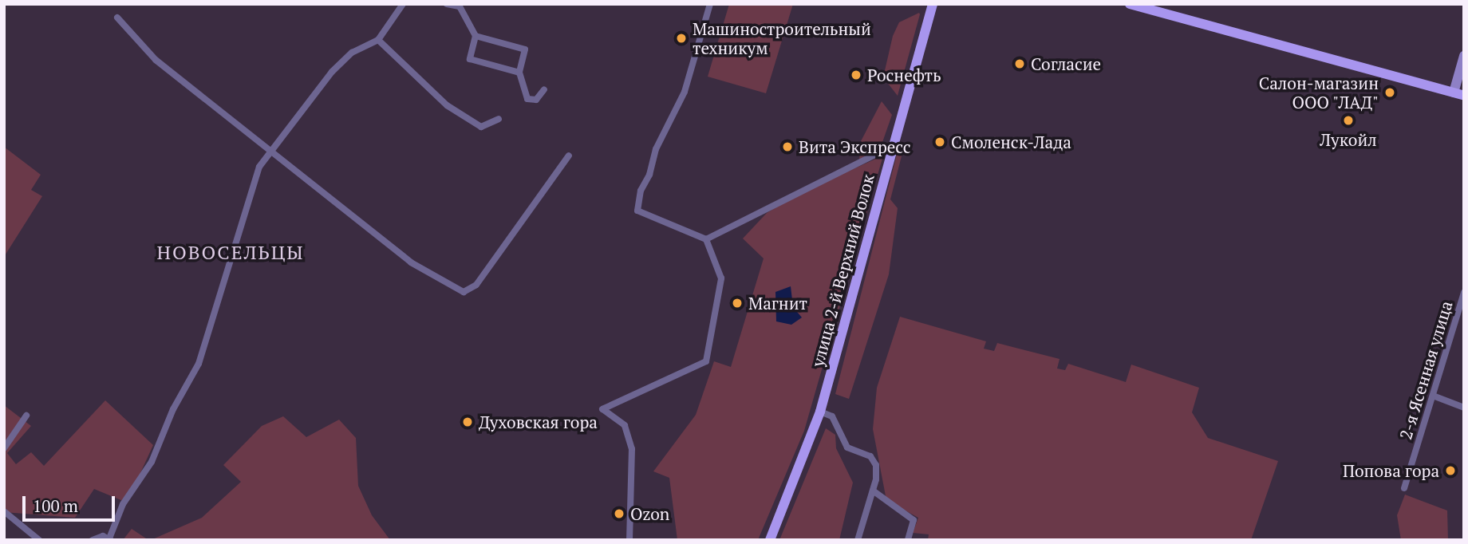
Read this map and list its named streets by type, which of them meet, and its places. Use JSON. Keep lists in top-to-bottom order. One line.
{"streets":{"main road":["улица 2-й Верхний Волок"],"street":["2-я Ясенная улица"]},"districts":["НОВОСЕЛЬЦЫ"],"places":["Машиностроительный техникум","Согласие","Роснефть","Салон-магазин ООО \"ЛАД\"","Лукойл","Смоленск-Лада","Вита Экспресс","Магнит","Духовская гора","Попова гора","Ozon"],"scale_bar":"100 m"}
